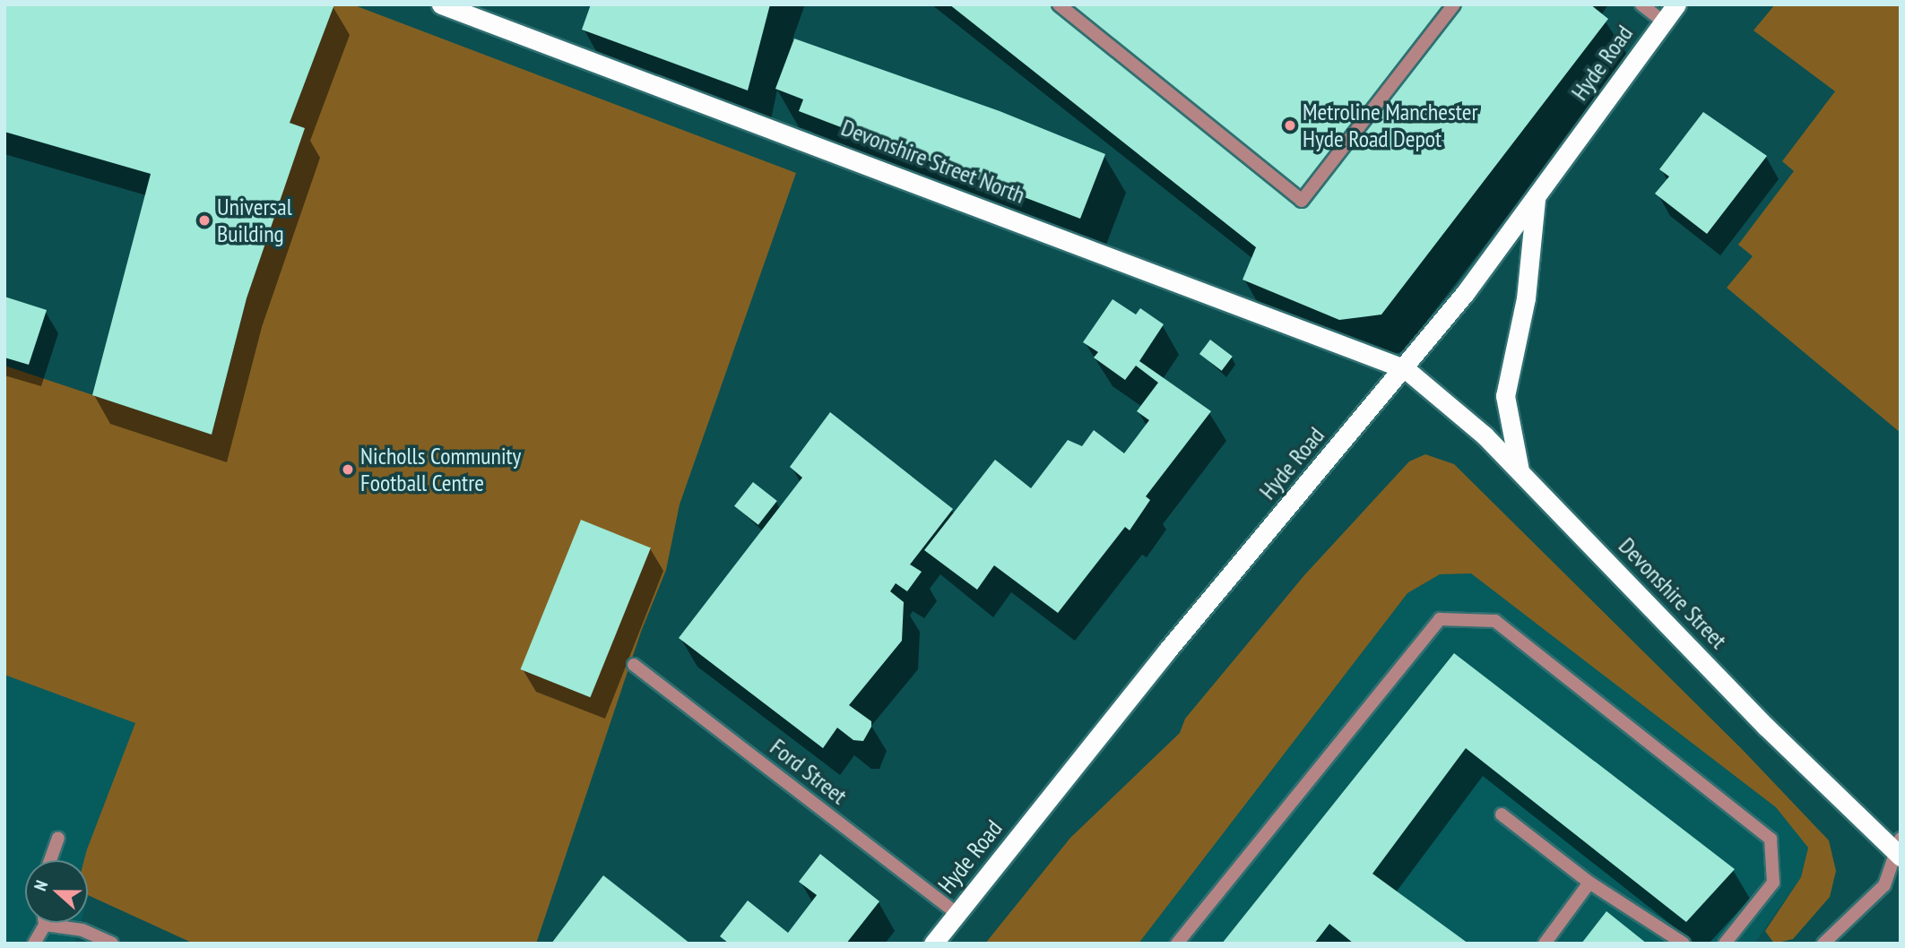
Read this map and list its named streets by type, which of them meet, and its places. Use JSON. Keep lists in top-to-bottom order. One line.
{"streets":{"highway":["Hyde Road","Devonshire Street North","Devonshire Street"],"street":["Ford Street"]},"crossings":[["Hyde Road","Devonshire Street North"],["Hyde Road","Devonshire Street"],["Hyde Road","Ford Street"],["Devonshire Street North","Devonshire Street"]],"places":["Metroline Manchester Hyde Road Depot","Universal Building","Nicholls Community Football Centre"],"north":"left"}
